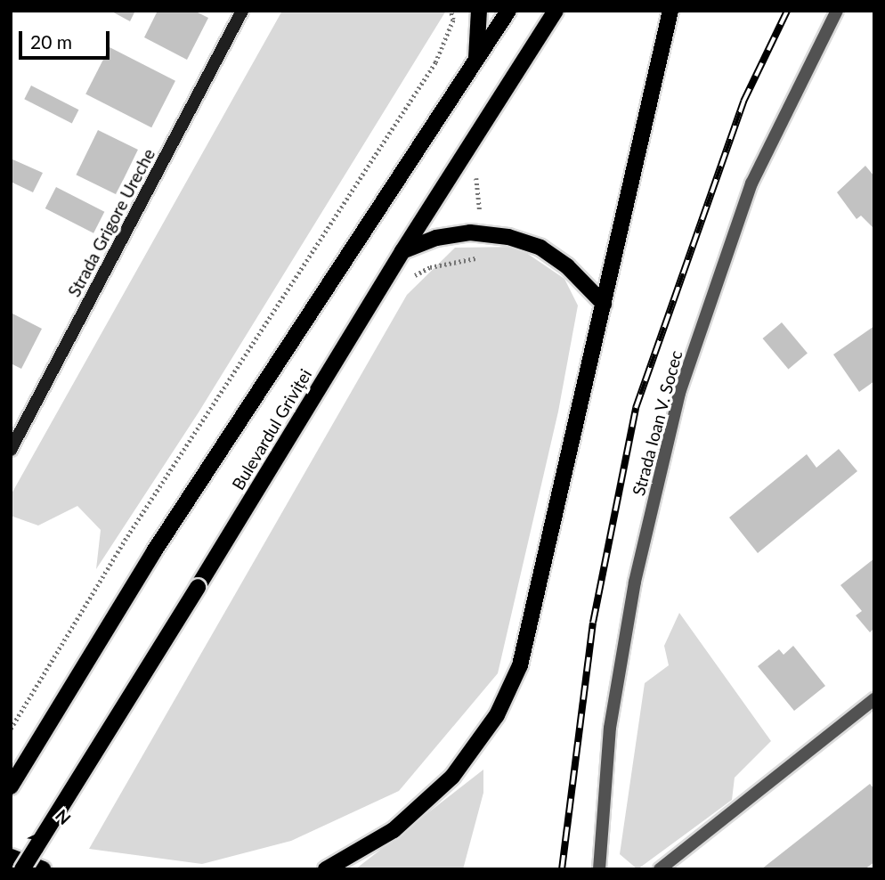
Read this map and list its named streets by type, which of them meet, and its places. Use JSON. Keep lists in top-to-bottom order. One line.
{"streets":{"main road":["Strada Grigore Ureche","Bulevardul Griviței"],"lane":["Strada Ioan V. Socec"]},"scale_bar":"20 m","north":"top right"}
